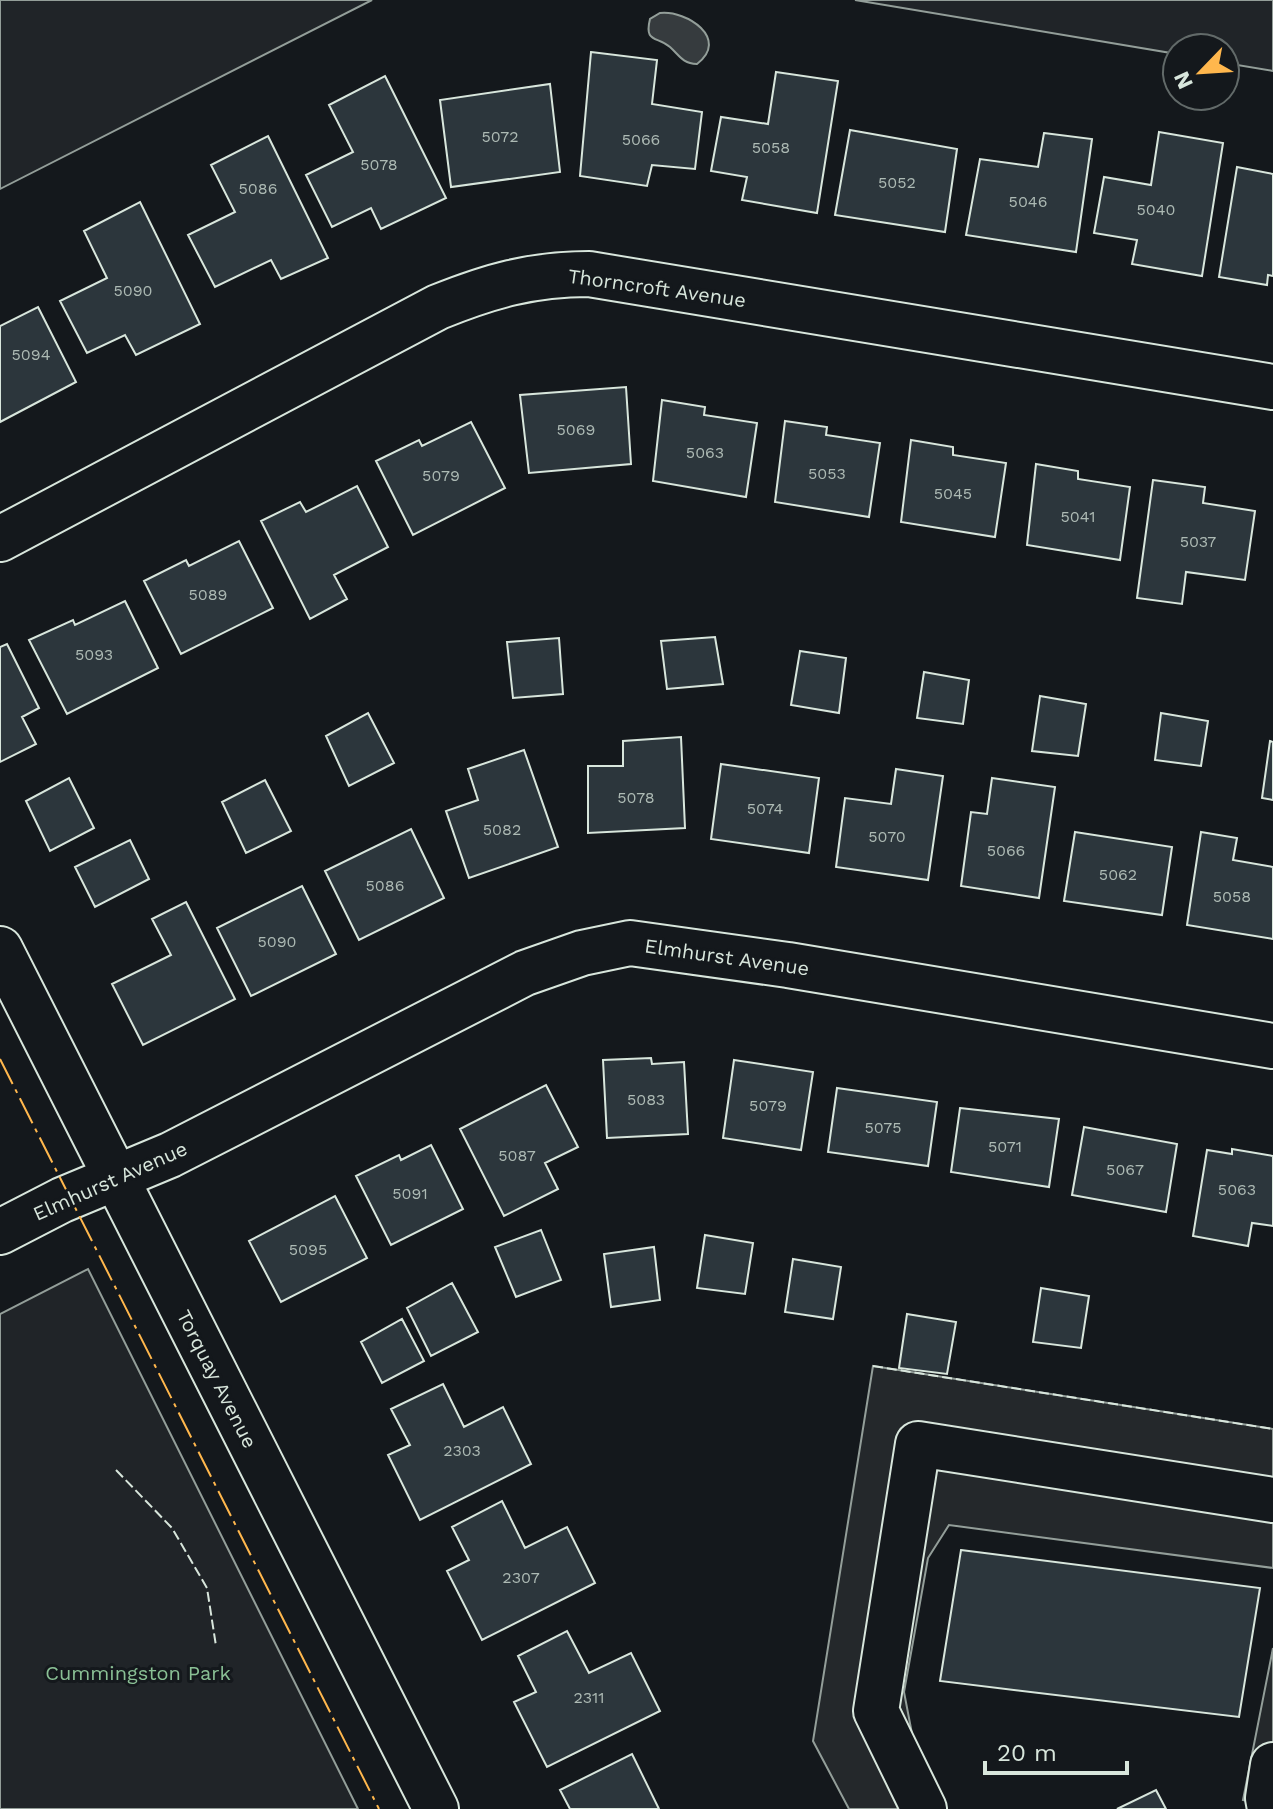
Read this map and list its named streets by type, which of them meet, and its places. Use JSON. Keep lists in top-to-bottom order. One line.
{"streets":{"street":["Thorncroft Avenue","Elmhurst Avenue","Torquay Avenue"]},"crossings":[["Elmhurst Avenue","Torquay Avenue"]],"parks":["Cummingston Park"],"house_numbers":["5072","5066","5058","5078","5052","5086","5046","5040","5090","5094","5069","5063","5053","5079","5045","5041","5037","5089","5093","5078","5074","5082","5070","5066","5062","5086","5058","5090","5083","5079","5075","5071","5087","5067","5063","5091","5095","2303","2307","2311"],"scale_bar":"20 m","north":"bottom left"}
